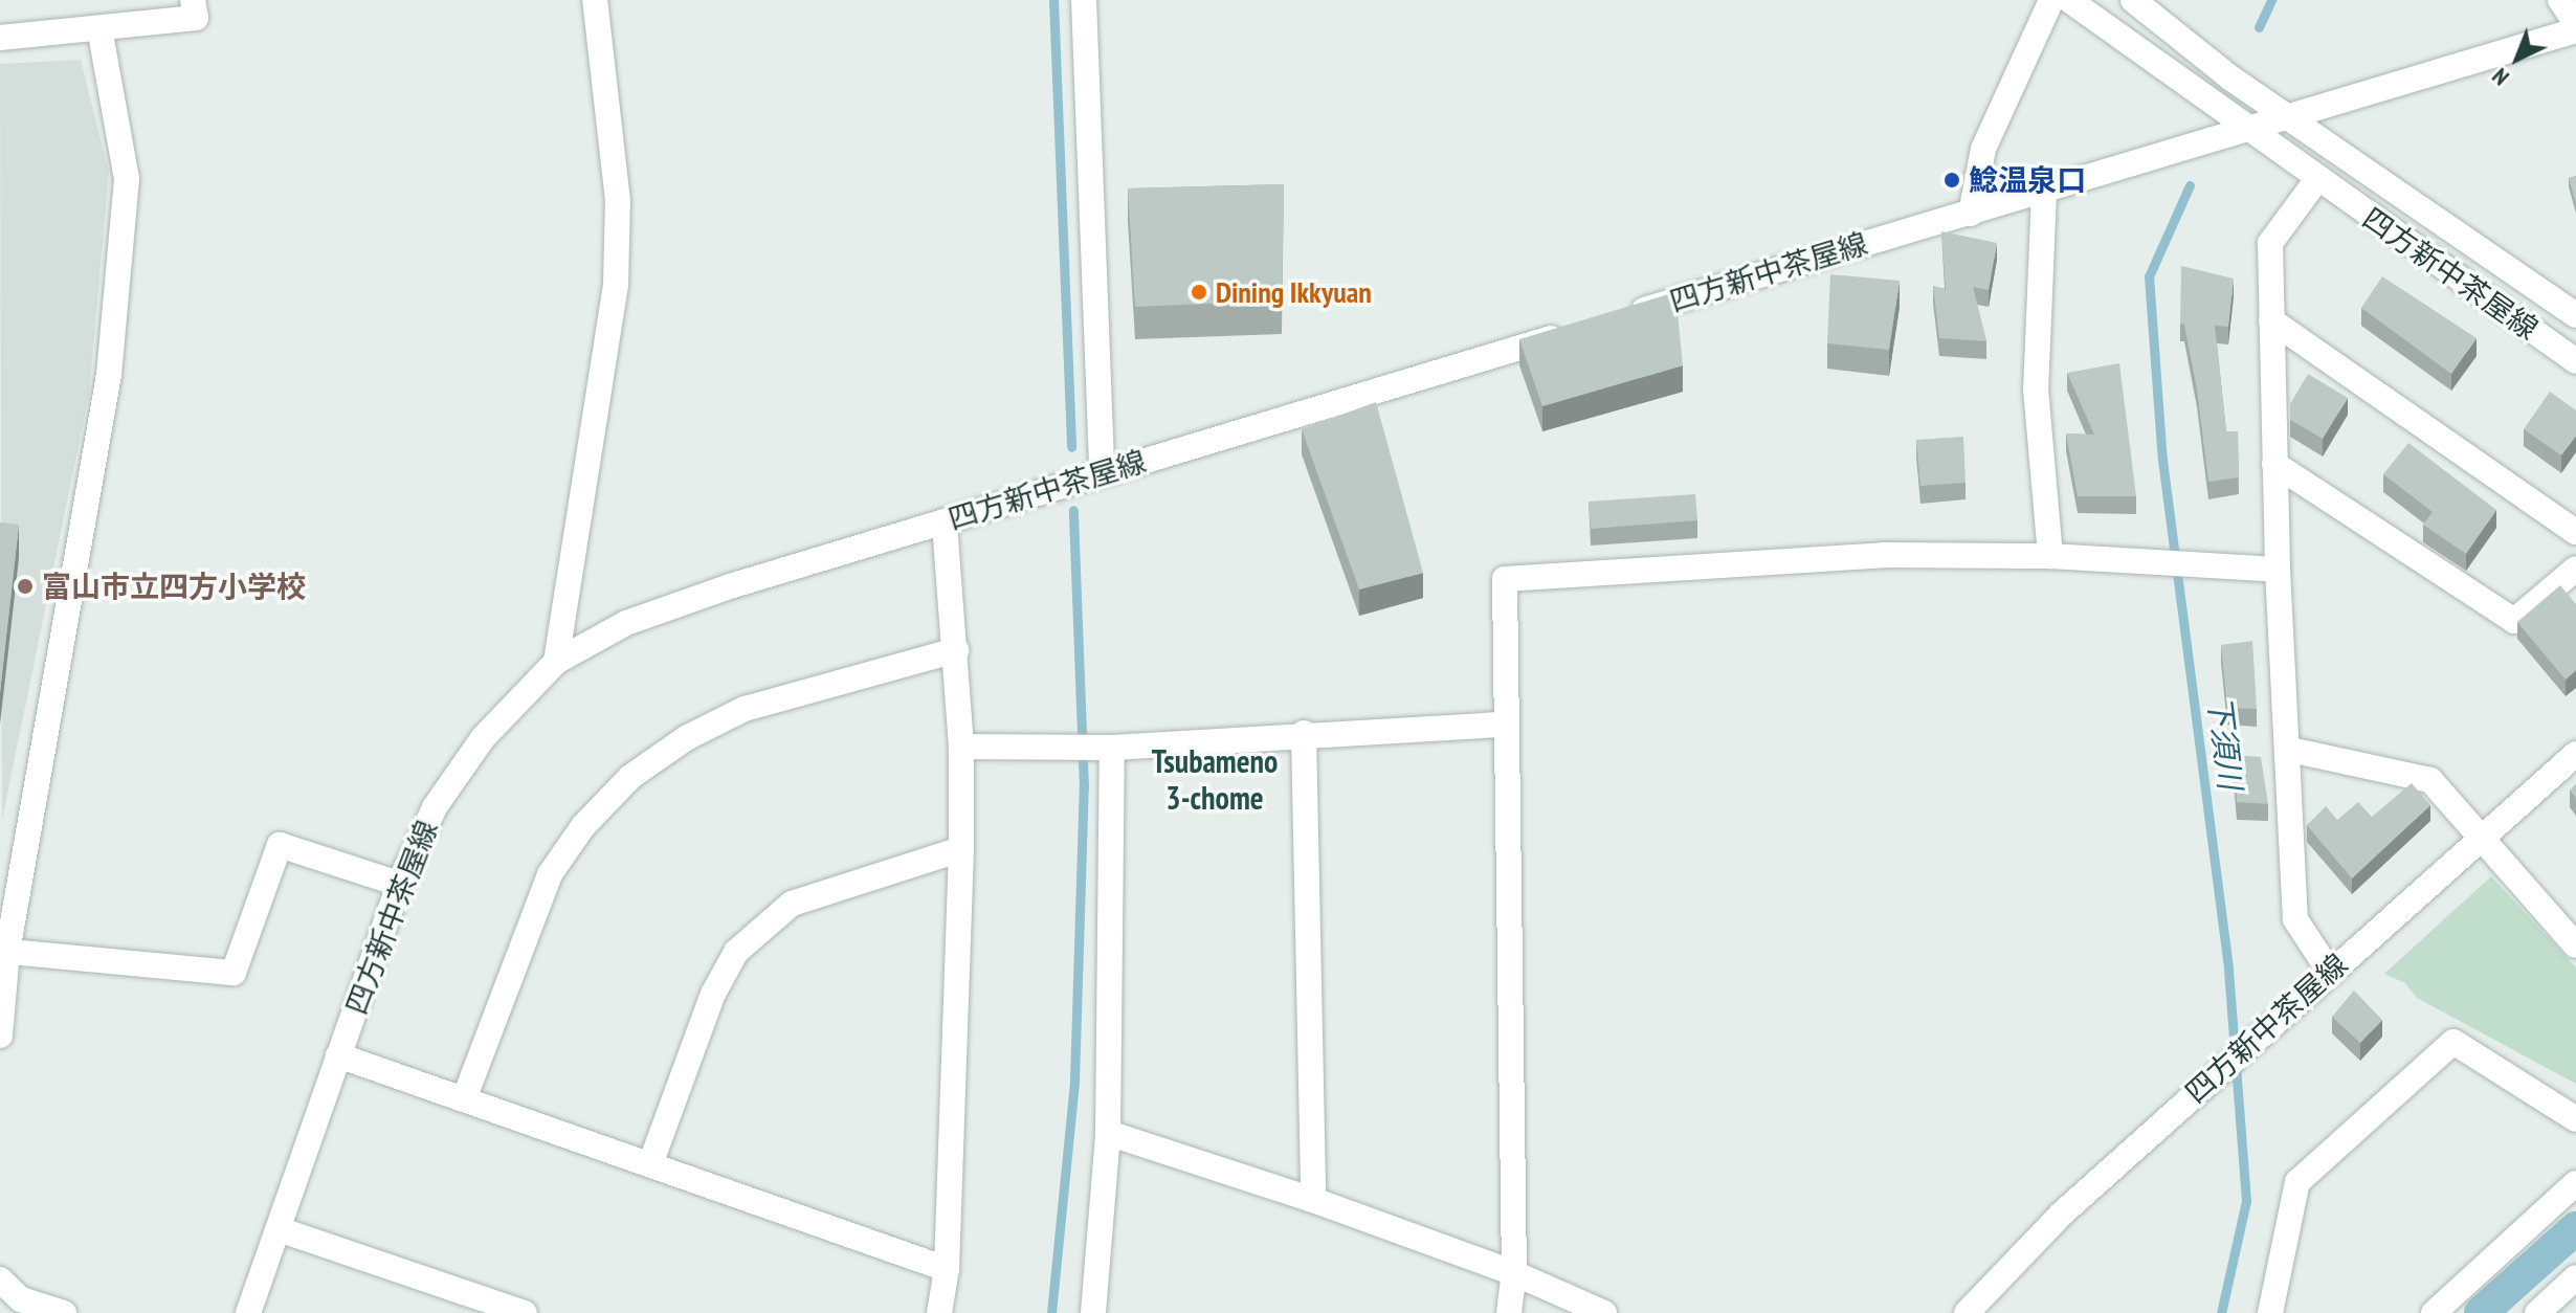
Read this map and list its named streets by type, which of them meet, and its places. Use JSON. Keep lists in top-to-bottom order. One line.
{"streets":{"street":["四方新中茶屋線"]},"districts":["Tsubameno 3-chome"],"water":["下須川"],"places":["鯰温泉口","Dining Ikkyuan","富山市立四方小学校"],"north":"bottom left"}
